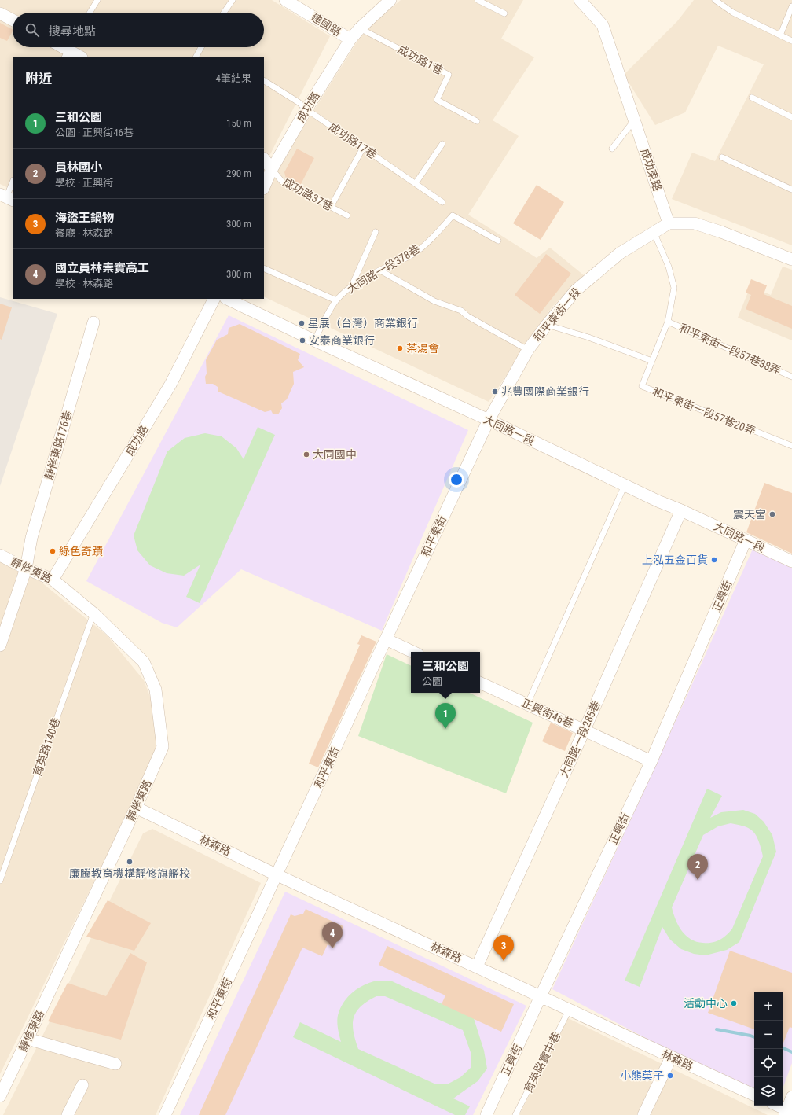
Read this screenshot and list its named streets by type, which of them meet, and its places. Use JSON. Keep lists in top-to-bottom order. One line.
{"streets":{"street":["建國路","成功路","成功東路","和平東街一段","大同路一段","靜修東路176巷","和平東街","靜修東路","正興街","正興街46巷","大同路一段285巷","林森路"],"lane":["成功路1巷","成功路17巷","成功路37巷","大同路一段378巷","和平東街一段57巷38弄","和平東街一段57巷20弄","育英路140巷","育英路實中巷"]},"crossings":[["建國路","成功路"],["成功路1巷","成功路"],["成功路","成功路17巷"],["成功路","成功路37巷"],["成功路","靜修東路"],["成功東路","和平東街一段"],["大同路一段378巷","大同路一段"],["和平東街一段","大同路一段"],["和平東街一段","和平東街"],["大同路一段","和平東街"],["大同路一段","正興街"],["大同路一段","大同路一段285巷"],["靜修東路176巷","靜修東路"],["和平東街","林森路"],["靜修東路","育英路140巷"],["靜修東路","林森路"],["正興街","正興街46巷"],["正興街","林森路"],["正興街46巷","大同路一段285巷"],["大同路一段285巷","林森路"],["林森路","育英路實中巷"]],"places":["星展（台灣）商業銀行","安泰商業銀行","茶湯會","兆豐國際商業銀行","大同國中","震天宮","綠色奇蹟","上泓五金百貨","廉騰教育機構靜修旗艦校","活動中心","小熊菓子"],"page":{"search":"搜尋地點","heading":["附近","4筆結果"],"list":[{"mark":"1","name":"三和公園","note":"公園 · 正興街46巷","value":"150 m"},{"mark":"2","name":"員林國小","note":"學校 · 正興街","value":"290 m"},{"mark":"3","name":"海盜王鍋物","note":"餐廳 · 林森路","value":"300 m"},{"mark":"4","name":"國立員林崇實高工","note":"學校 · 林森路","value":"300 m"}],"popup":["三和公園","公園"],"pins":["1","2","4","3"],"map_buttons":["+","−"]}}
